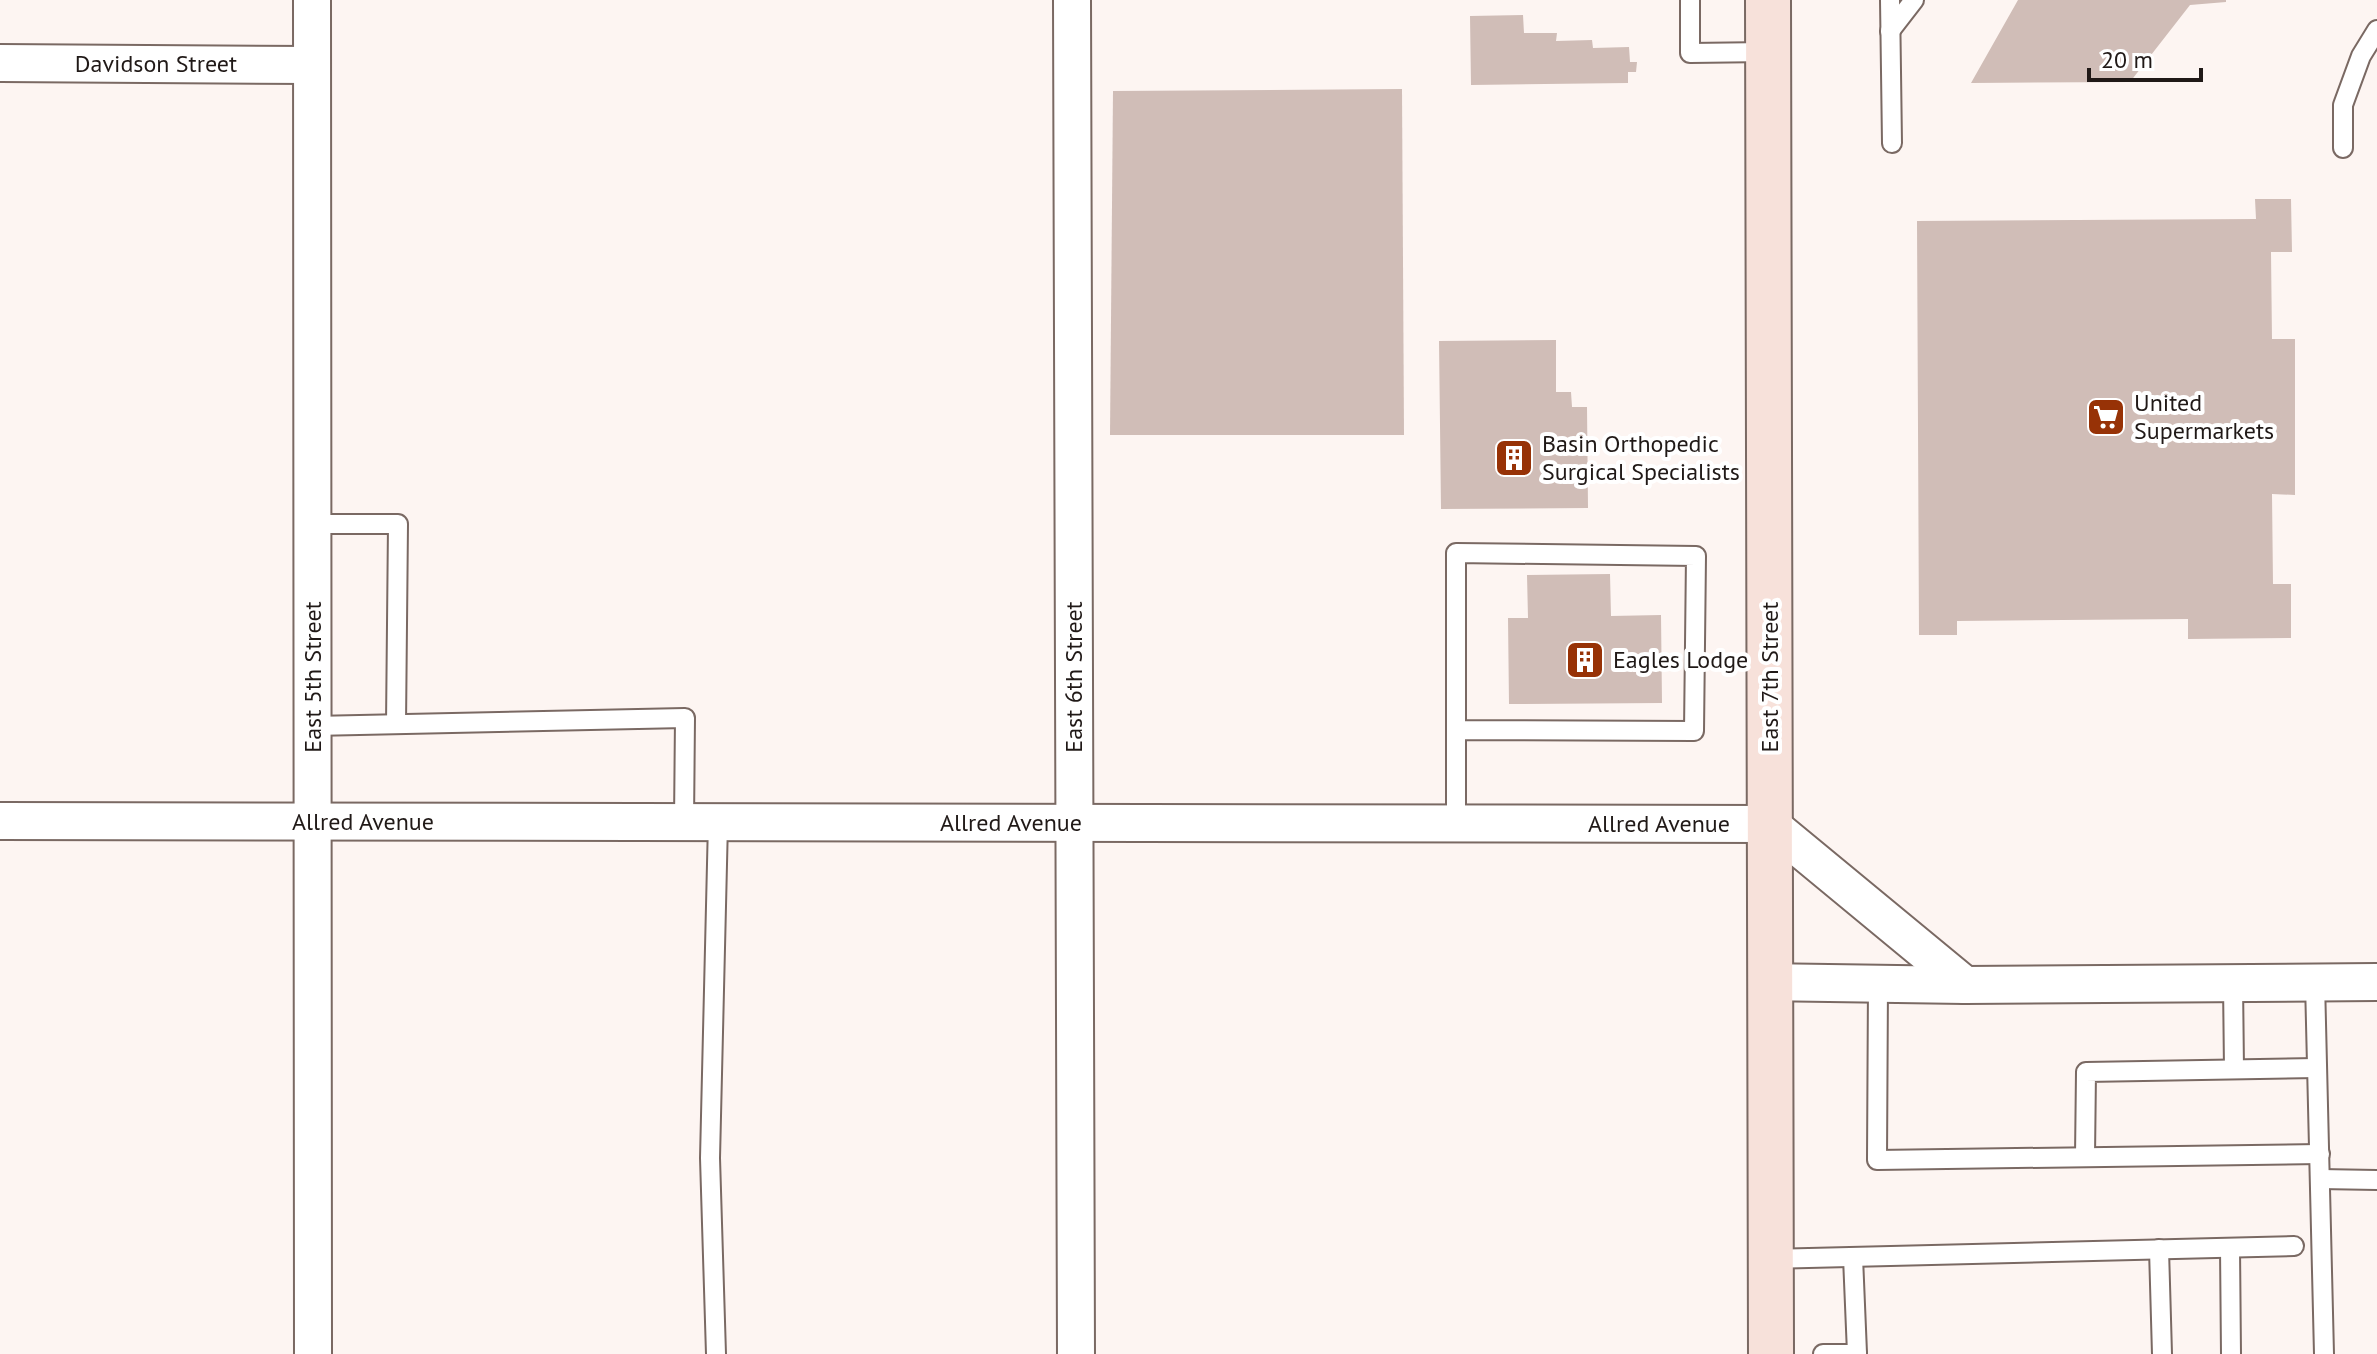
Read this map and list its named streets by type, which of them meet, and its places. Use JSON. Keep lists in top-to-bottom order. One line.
{"streets":{"street":["Davidson Street","East 5th Street","East 6th Street","East 7th Street","Allred Avenue"]},"crossings":[["Davidson Street","East 5th Street"],["East 5th Street","Allred Avenue"],["East 6th Street","Allred Avenue"],["East 7th Street","Allred Avenue"]],"places":{"supermarket":["United Supermarkets"],"building":["Basin Orthopedic Surgical Specialists","Eagles Lodge"]},"scale_bar":"20 m"}
